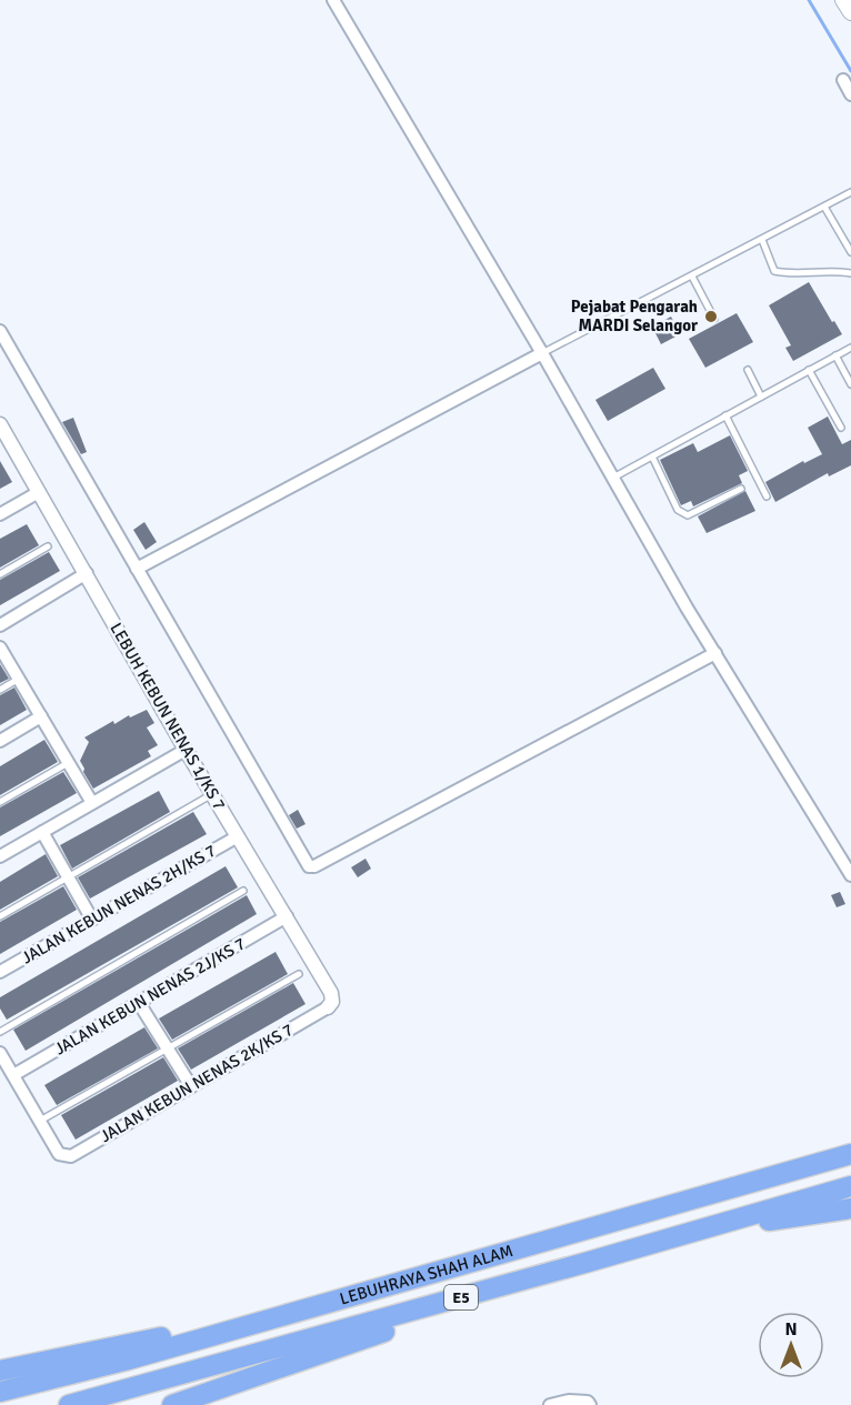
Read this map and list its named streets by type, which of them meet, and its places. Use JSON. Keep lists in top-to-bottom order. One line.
{"streets":{"highway":["LEBUHRAYA SHAH ALAM","E5"],"street":["LEBUH KEBUN NENAS 1/KS 7","JALAN KEBUN NENAS 2H/KS 7","JALAN KEBUN NENAS 2J/KS 7","JALAN KEBUN NENAS 2K/KS 7"]},"crossings":[["LEBUH KEBUN NENAS 1/KS 7","JALAN KEBUN NENAS 2H/KS 7"],["LEBUH KEBUN NENAS 1/KS 7","JALAN KEBUN NENAS 2J/KS 7"],["LEBUH KEBUN NENAS 1/KS 7","JALAN KEBUN NENAS 2K/KS 7"]],"places":["Pejabat Pengarah MARDI Selangor"],"north":"top"}
